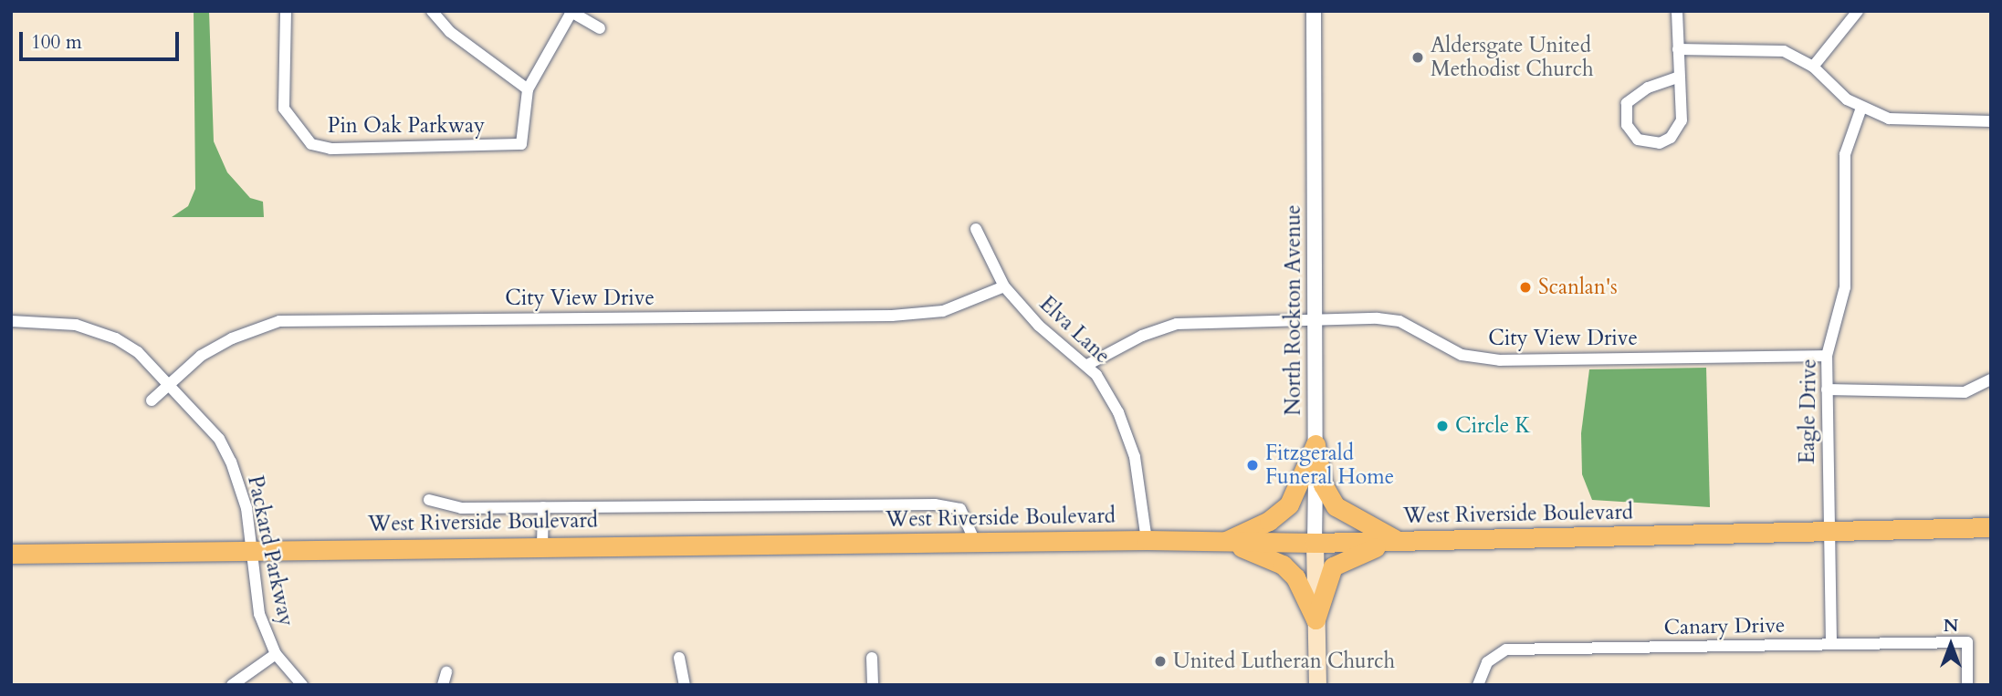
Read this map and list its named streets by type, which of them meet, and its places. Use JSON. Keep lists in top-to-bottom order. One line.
{"streets":{"main road":["North Rockton Avenue","West Riverside Boulevard"],"street":["Pin Oak Parkway","City View Drive","Elva Lane","Eagle Drive","Packard Parkway","Canary Drive"]},"crossings":[["City View Drive","North Rockton Avenue"],["City View Drive","Elva Lane"],["City View Drive","Eagle Drive"],["City View Drive","Packard Parkway"],["North Rockton Avenue","West Riverside Boulevard"],["Elva Lane","West Riverside Boulevard"],["Eagle Drive","West Riverside Boulevard"],["Eagle Drive","Canary Drive"],["West Riverside Boulevard","Packard Parkway"]],"places":["Aldersgate United Methodist Church","Scanlan's","Circle K","Fitzgerald Funeral Home","United Lutheran Church"],"scale_bar":"100 m","north":"top"}
